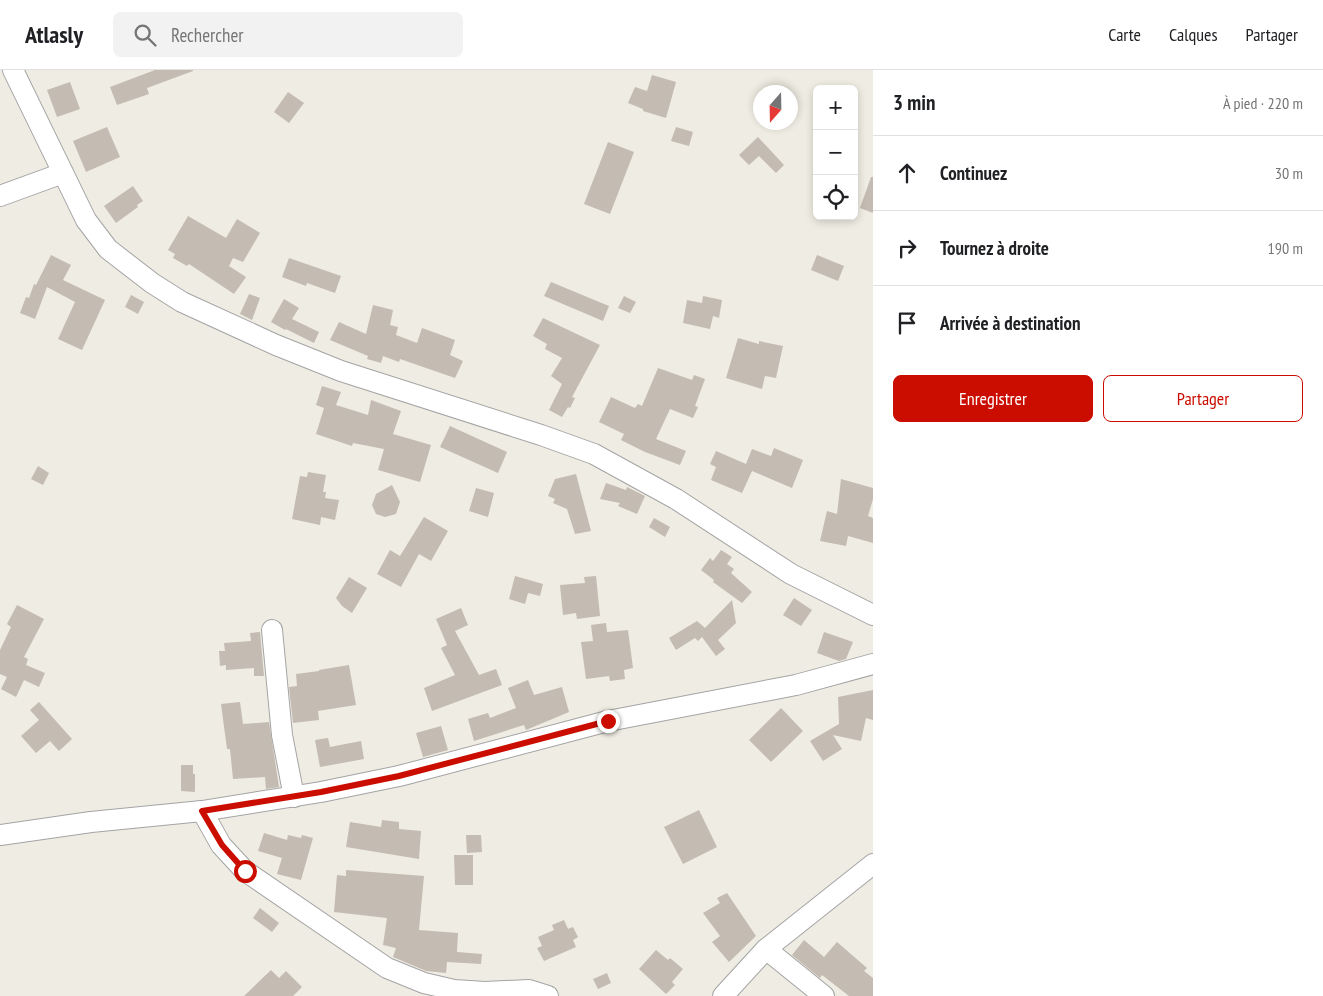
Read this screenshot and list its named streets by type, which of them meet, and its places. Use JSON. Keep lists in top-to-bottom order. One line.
{"north":"bottom","page":{"header":"Atlasly","search":"Rechercher","nav":["Carte","Calques","Partager"],"heading":["3 min","À pied · 220 m"],"map_buttons":["+","−"],"list":[["Continuez","30 m"],["Tournez à droite","190 m"],"Arrivée à destination"],"buttons":["Enregistrer","Partager"]}}
